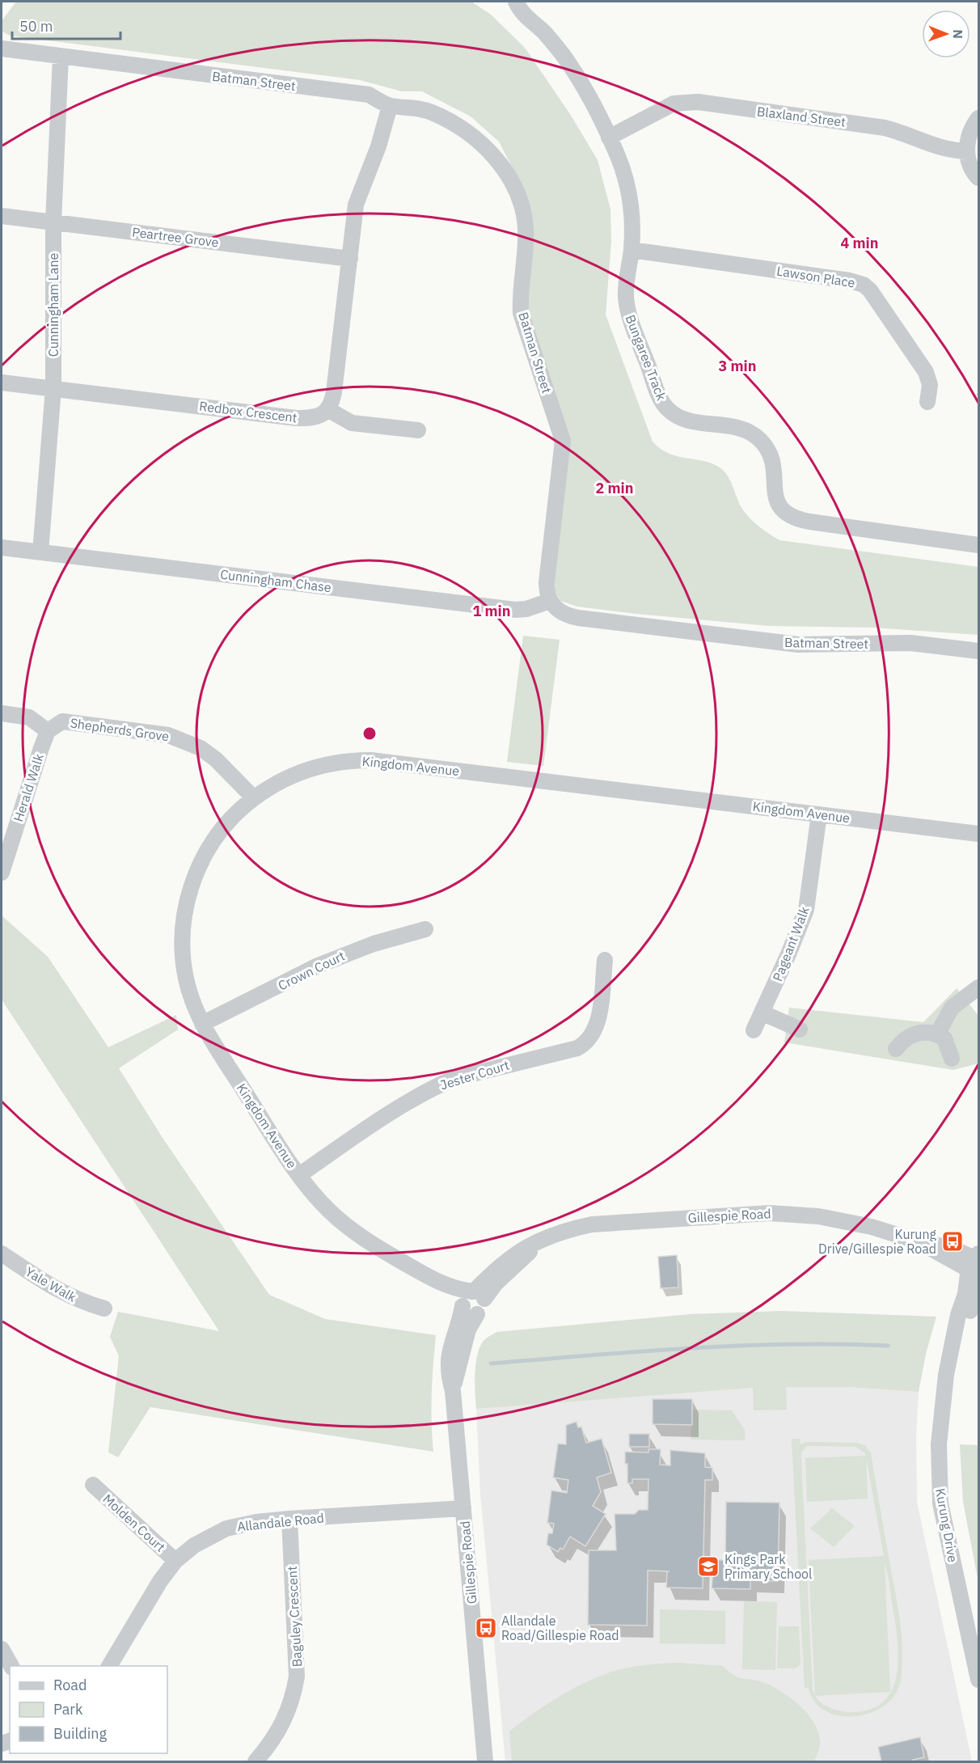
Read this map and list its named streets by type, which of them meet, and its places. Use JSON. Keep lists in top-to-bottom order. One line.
{"streets":{"street":["Batman Street","Blaxland Street","Peartree Grove","Lawson Place","Cunningham Lane","Bungaree Track","Redbox Crescent","Cunningham Chase","Shepherds Grove","Kingdom Avenue","Herald Walk","Pageant Walk","Crown Court","Jester Court","Gillespie Road","Yale Walk","Allandale Road","Molden Court","Kurung Drive","Baguley Crescent"]},"crossings":[["Batman Street","Cunningham Lane"],["Batman Street","Cunningham Chase"],["Blaxland Street","Bungaree Track"],["Peartree Grove","Cunningham Lane"],["Lawson Place","Bungaree Track"],["Cunningham Lane","Redbox Crescent"],["Cunningham Lane","Cunningham Chase"],["Shepherds Grove","Kingdom Avenue"],["Shepherds Grove","Herald Walk"],["Kingdom Avenue","Pageant Walk"],["Kingdom Avenue","Crown Court"],["Kingdom Avenue","Jester Court"],["Kingdom Avenue","Gillespie Road"],["Gillespie Road","Allandale Road"],["Gillespie Road","Kurung Drive"],["Allandale Road","Molden Court"],["Allandale Road","Baguley Crescent"]],"places":{"bus stop":["Kurung Drive/Gillespie Road","Allandale Road/Gillespie Road"],"school or university":["Kings Park Primary School"]},"legend":["Road","Park","Building"],"scale_bar":"50 m","north":"right","rings":["4 min","3 min","2 min","1 min"]}
